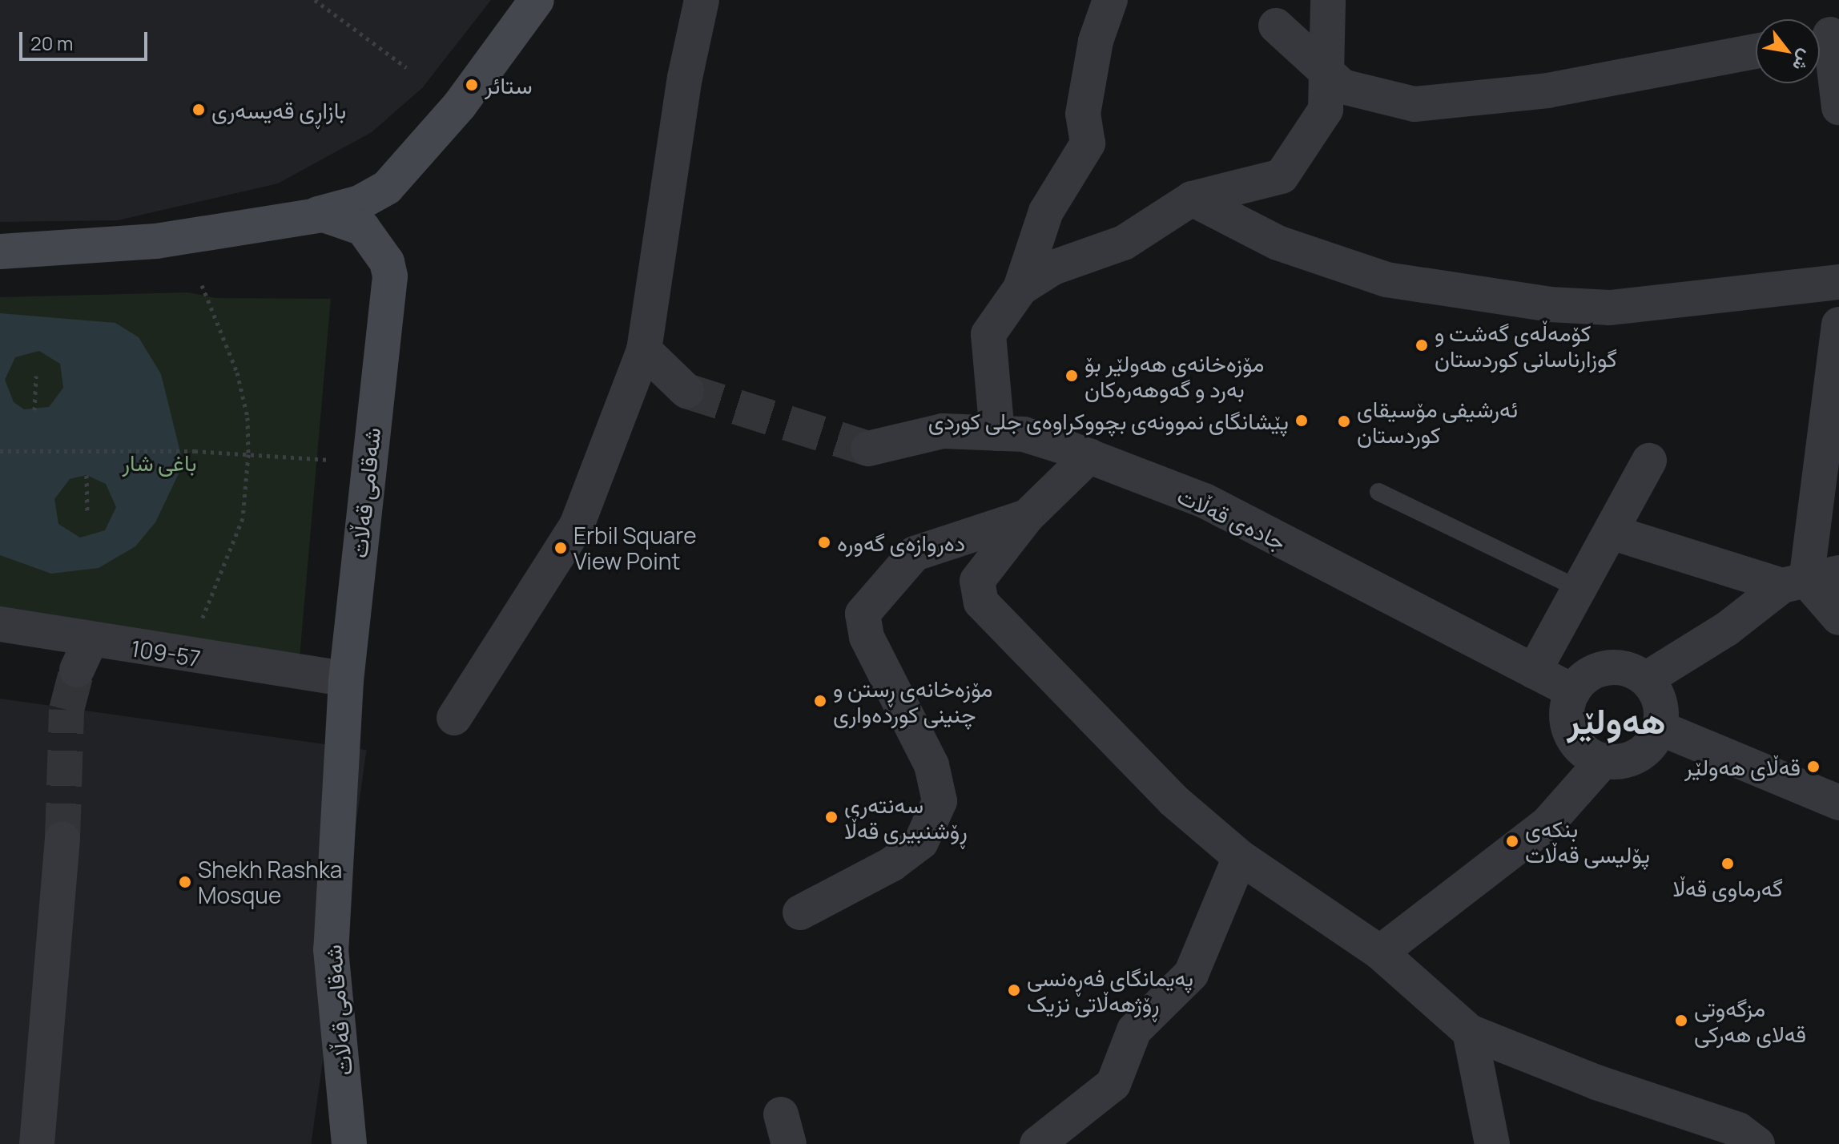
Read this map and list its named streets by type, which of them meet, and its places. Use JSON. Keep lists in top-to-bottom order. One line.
{"streets":{"main road":["شەقامی قەڵات"],"street":["جادەی قەڵات","109-57"]},"districts":["ھەولێر"],"parks":["باغی شار"],"places":["ستائر","بازاڕی قەیسەری","کۆمەڵەی گەشت و گوزارناسانی کوردستان","مۆزەخانەی هەولێر بۆ بەرد و گەوهەرەکان","پێشانگای نموونەی بچووکراوەی جلی کوردی","ئەرشیفی مۆسیقای کوردستان","دەروازەی گەورە","Erbil Square View Point","مۆزەخانەی ڕستن و چنینی کوردەواری","قەڵای هەولێر","سەنتەری ڕۆشنبیری قەڵا","بنکەی پۆلیسی قەڵات","گەرماوی قەڵا","Shekh Rashka Mosque","پەیمانگای فەڕەنسی ڕۆژهەڵاتی نزیک","مزگەوتی قەلای هەرکی"],"scale_bar":"20 m","north":"bottom right"}
